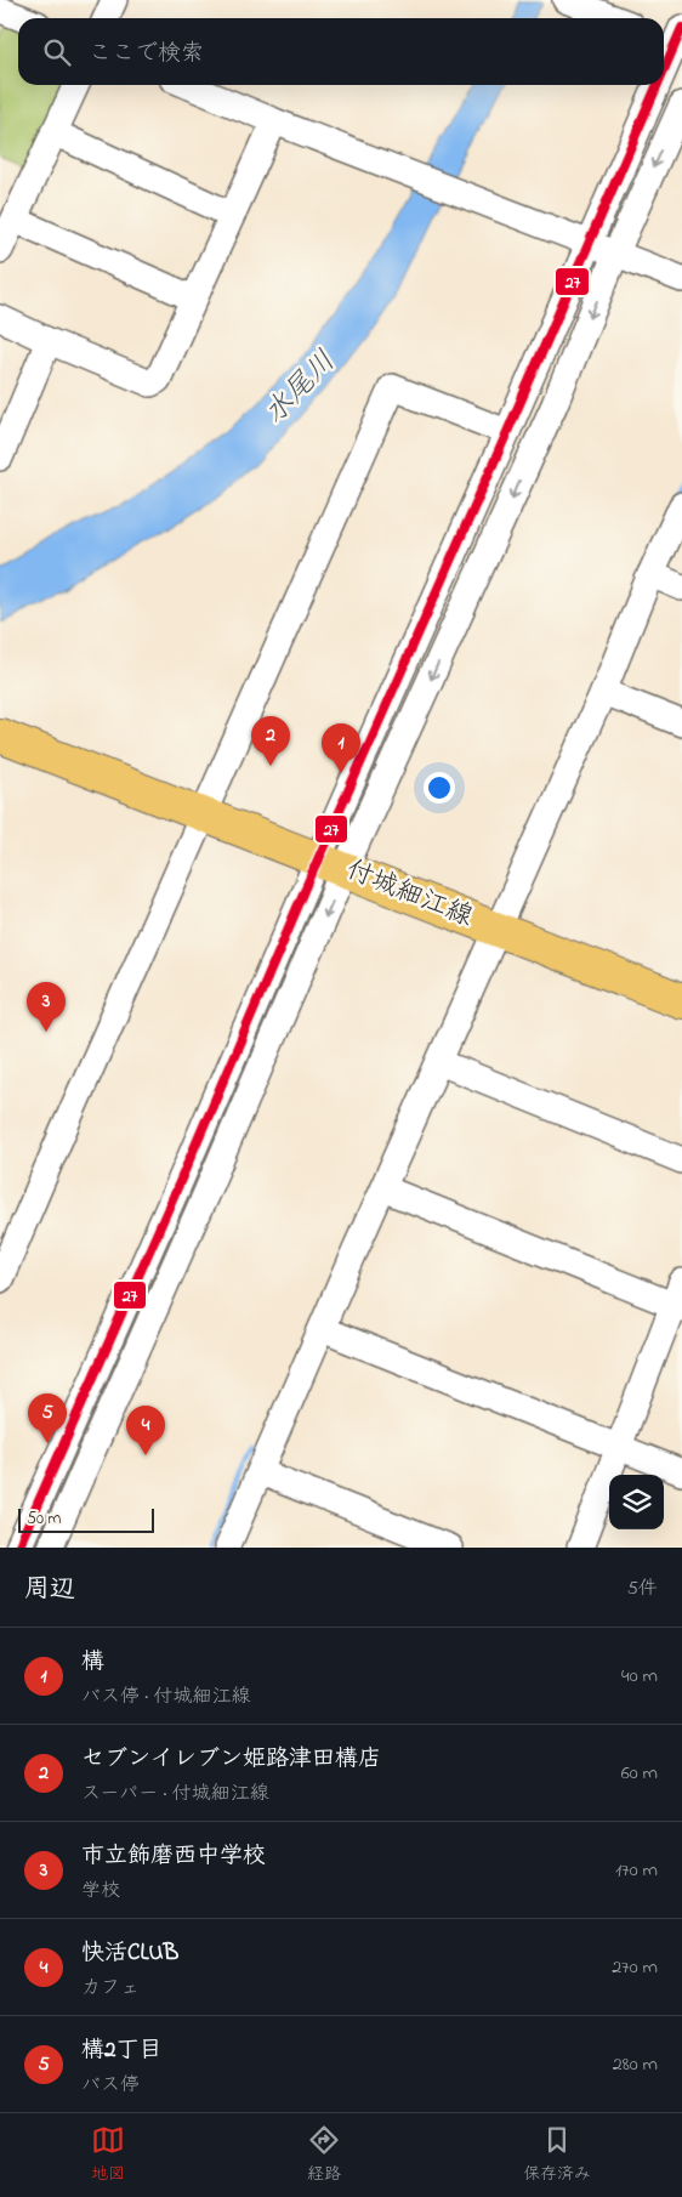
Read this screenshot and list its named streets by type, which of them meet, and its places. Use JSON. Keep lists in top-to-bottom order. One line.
{"streets":{"main road":["付城細江線"]},"water":["水尾川"],"lines":["transit line 27"],"scale_bar":"50 m","page":{"search":"ここで検索","pins":["2","1","3","5","4"],"scale":"50 m","heading":["周辺","5件"],"list":[{"mark":"1","name":"構","note":"バス停 · 付城細江線","value":"40 m"},{"mark":"2","name":"セブンイレブン姫路津田構店","note":"スーパー · 付城細江線","value":"60 m"},{"mark":"3","name":"市立飾磨西中学校","note":"学校","value":"170 m"},{"mark":"4","name":"快活CLUB","note":"カフェ","value":"270 m"},{"mark":"5","name":"構2丁目","note":"バス停","value":"280 m"}],"nav":["地図","経路","保存済み"]}}
